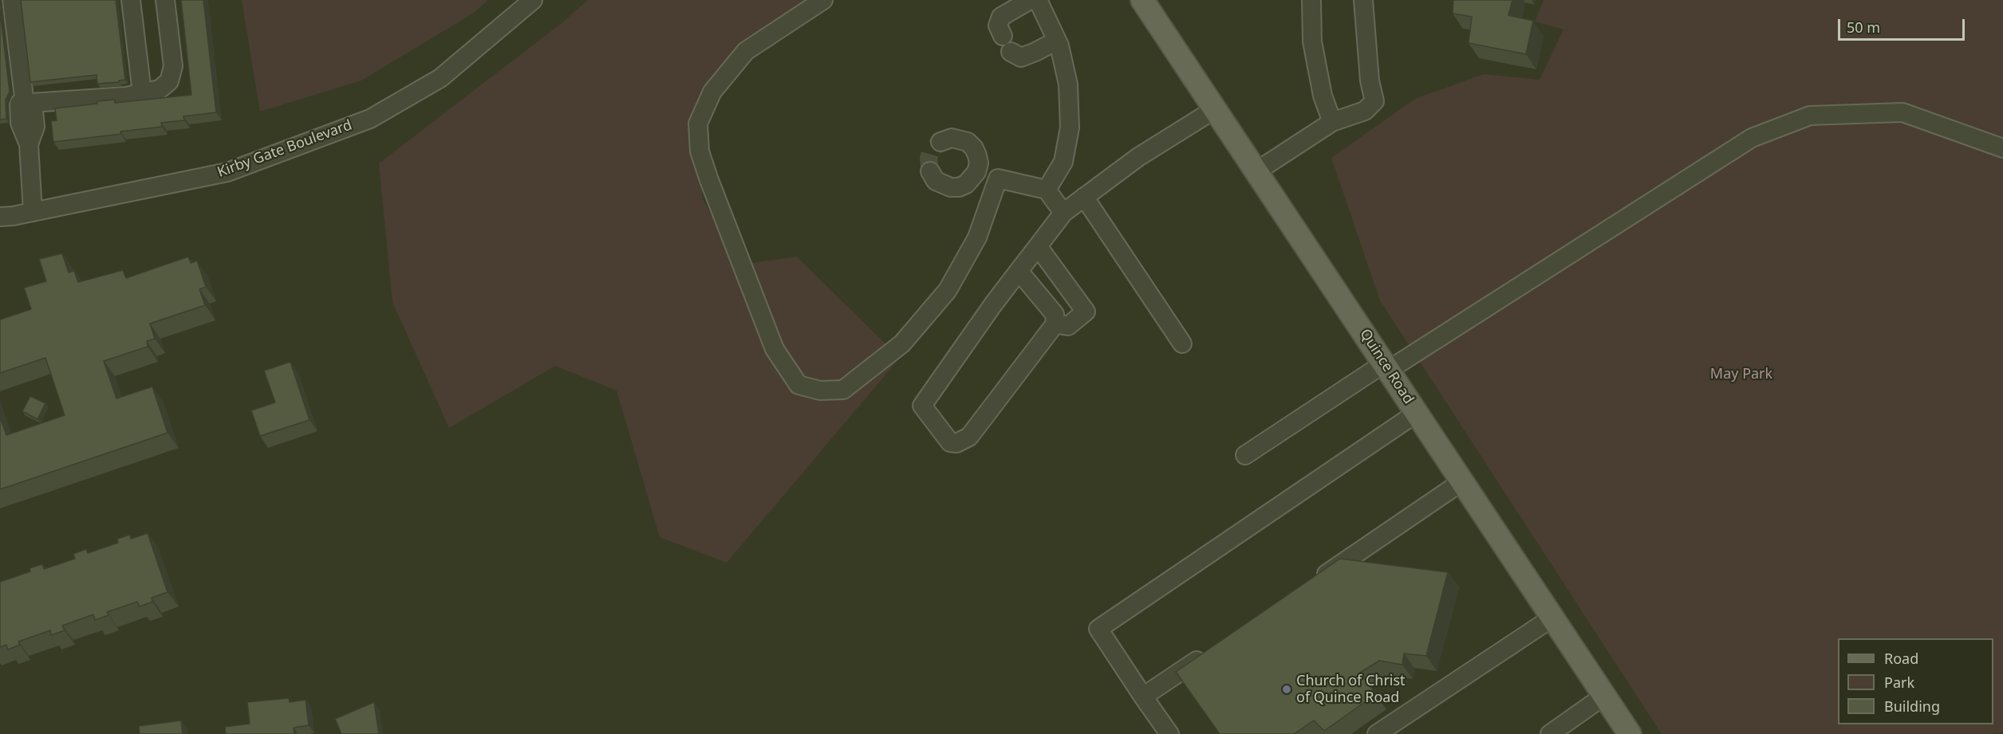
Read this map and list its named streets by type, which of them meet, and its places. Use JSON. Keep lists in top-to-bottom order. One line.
{"streets":{"main road":["Quince Road"],"street":["Kirby Gate Boulevard"]},"parks":["May Park"],"places":["Church of Christ of Quince Road"],"legend":["Road","Park","Building"],"scale_bar":"50 m"}
